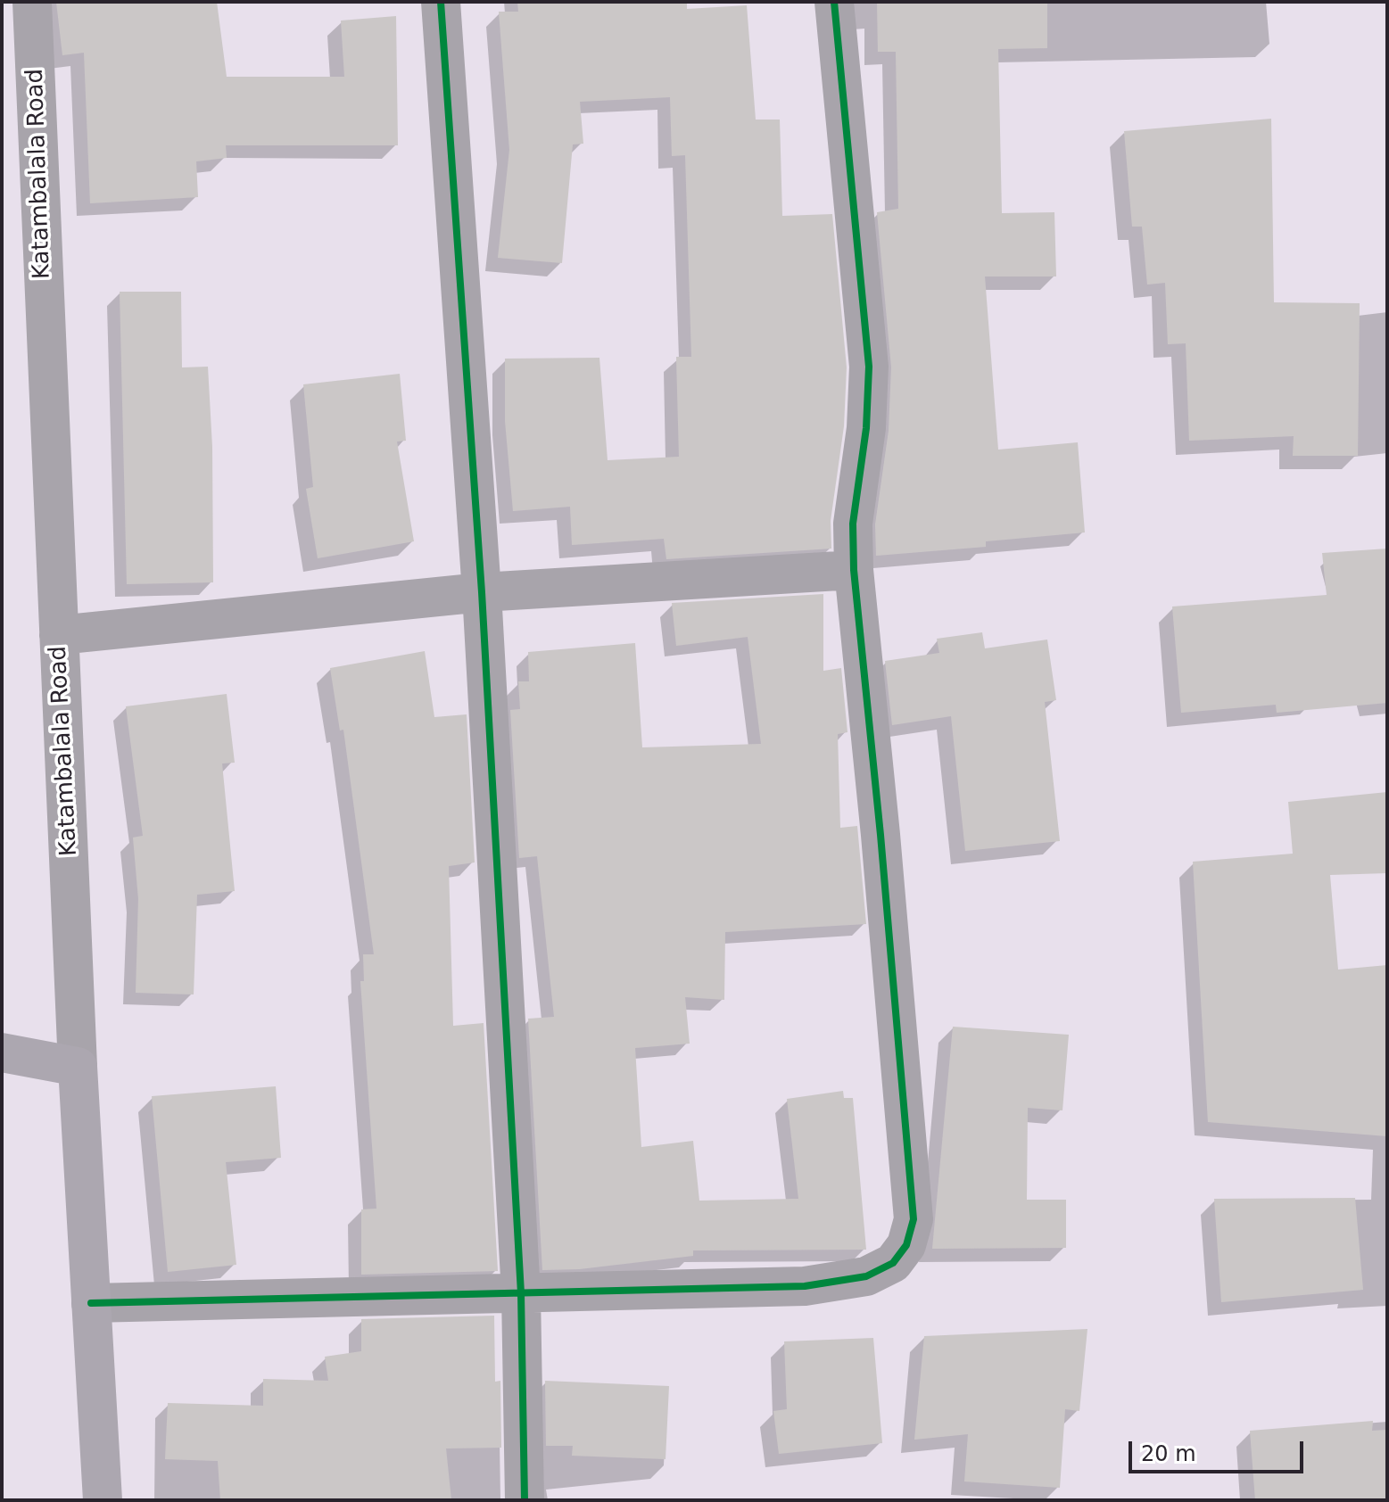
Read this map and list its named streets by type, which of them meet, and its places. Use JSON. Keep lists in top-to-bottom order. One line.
{"streets":{"main road":["Katambalala Road"]},"scale_bar":"20 m"}
